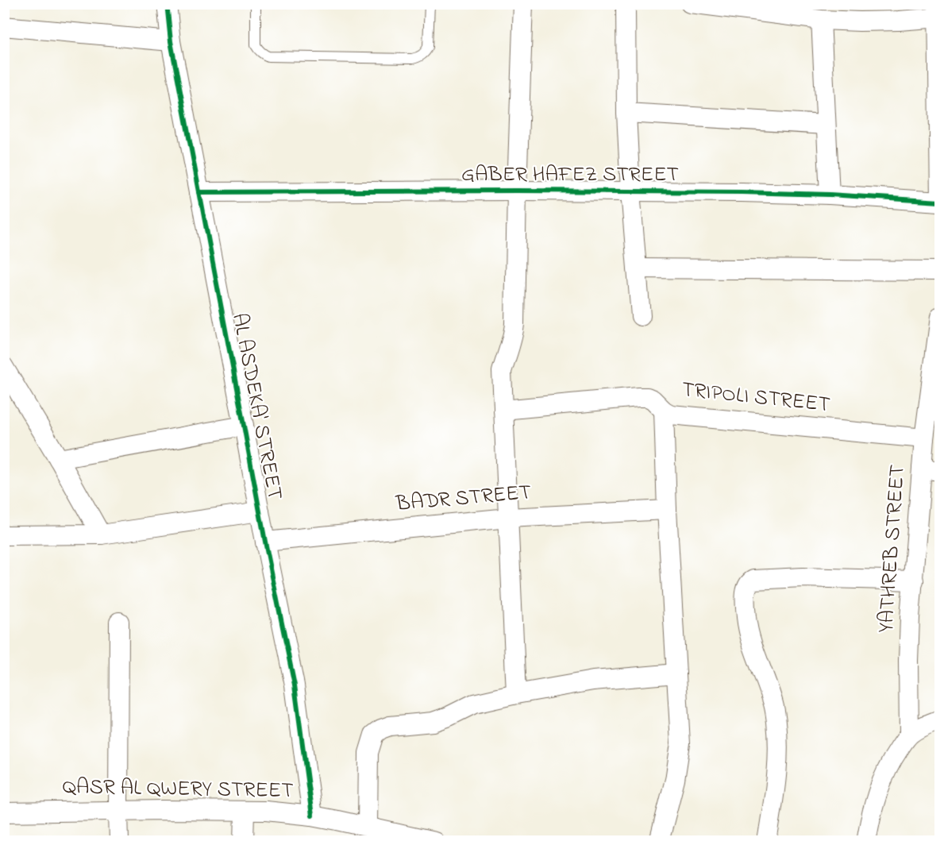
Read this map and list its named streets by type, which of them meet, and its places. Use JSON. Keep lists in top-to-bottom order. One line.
{"streets":{"street":["GABER HAFEZ STREET","TRIPOLI STREET","AL ASDEKA' STREET","BADR STREET","YATHREB STREET","QASR AL QWERY STREET"]},"crossings":[["GABER HAFEZ STREET","AL ASDEKA' STREET"],["TRIPOLI STREET","YATHREB STREET"],["AL ASDEKA' STREET","BADR STREET"],["AL ASDEKA' STREET","QASR AL QWERY STREET"]]}
